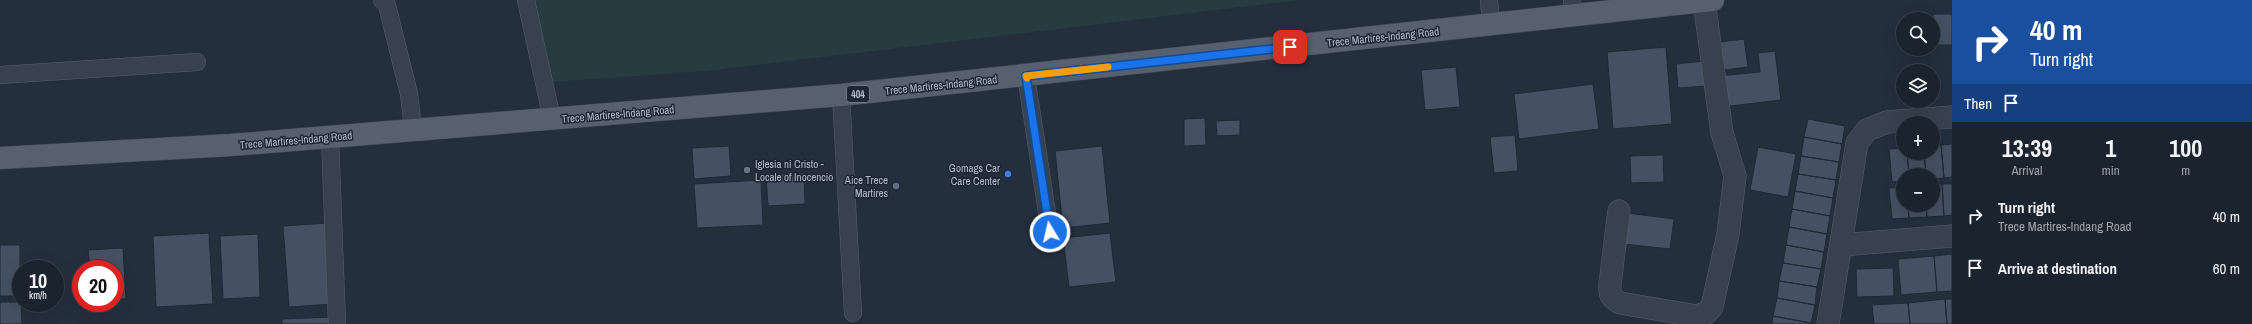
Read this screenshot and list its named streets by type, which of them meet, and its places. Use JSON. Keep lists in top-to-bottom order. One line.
{"streets":{"main road":["Trece Martires-Indang Road","404"]},"places":["Iglesia ni Cristo - Locale of Inocencio","Gomags Car Care Center","Aice Trece Martires"],"page":{"turn":["40 m","Turn right"],"map_buttons":["+","−"],"then":"Then","eta":["13:39","Arrival","1","min","100","m"],"list":[{"name":"Turn right","note":"Trece Martires-Indang Road","value":"40 m"},{"name":"Arrive at destination","value":"60 m"}],"speed":"10 km/h","limit":"20"}}
